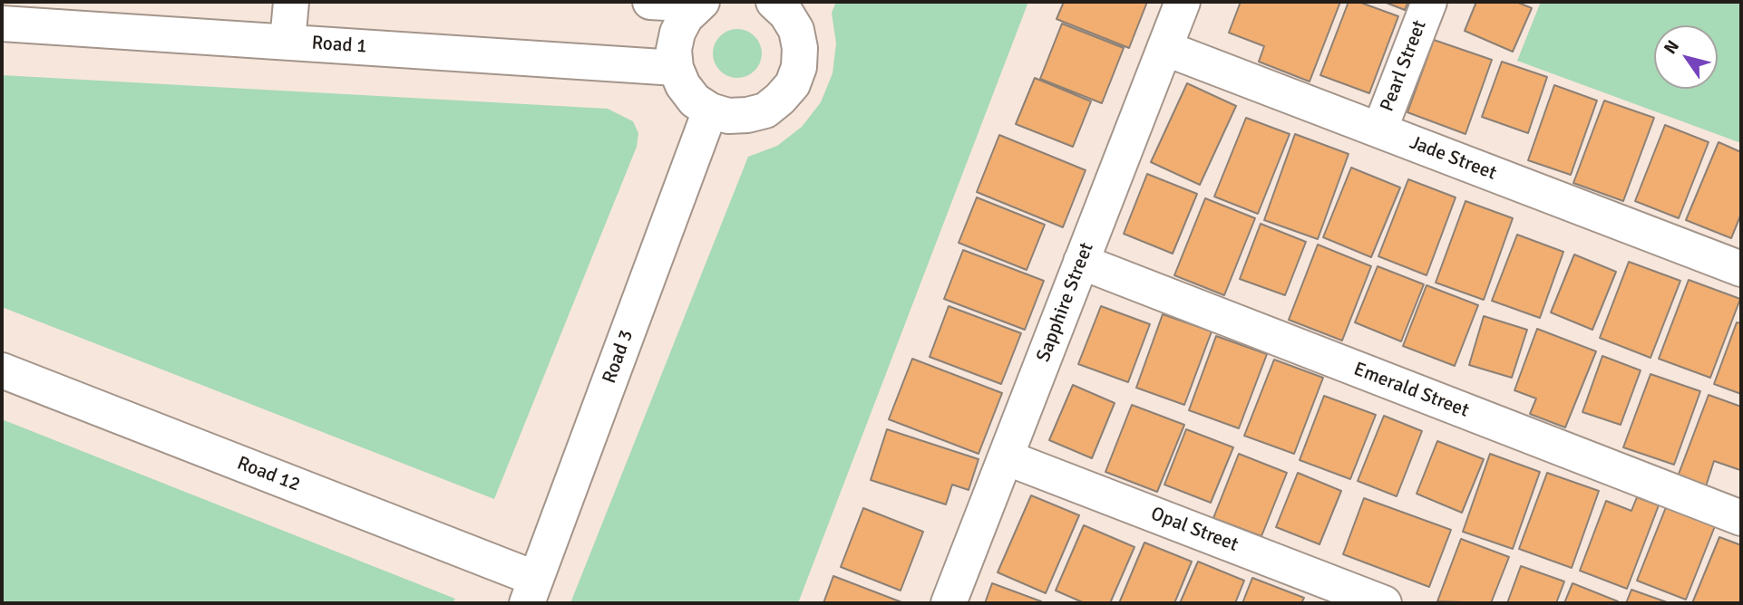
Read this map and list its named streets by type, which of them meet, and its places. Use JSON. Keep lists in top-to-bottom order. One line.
{"streets":{"street":["Road 1","Pearl Street","Jade Street","Sapphire Street","Road 3","Emerald Street","Road 12","Opal Street"]},"crossings":[["Pearl Street","Jade Street"],["Jade Street","Sapphire Street"],["Sapphire Street","Emerald Street"],["Sapphire Street","Opal Street"],["Road 3","Road 12"]],"north":"top left"}
